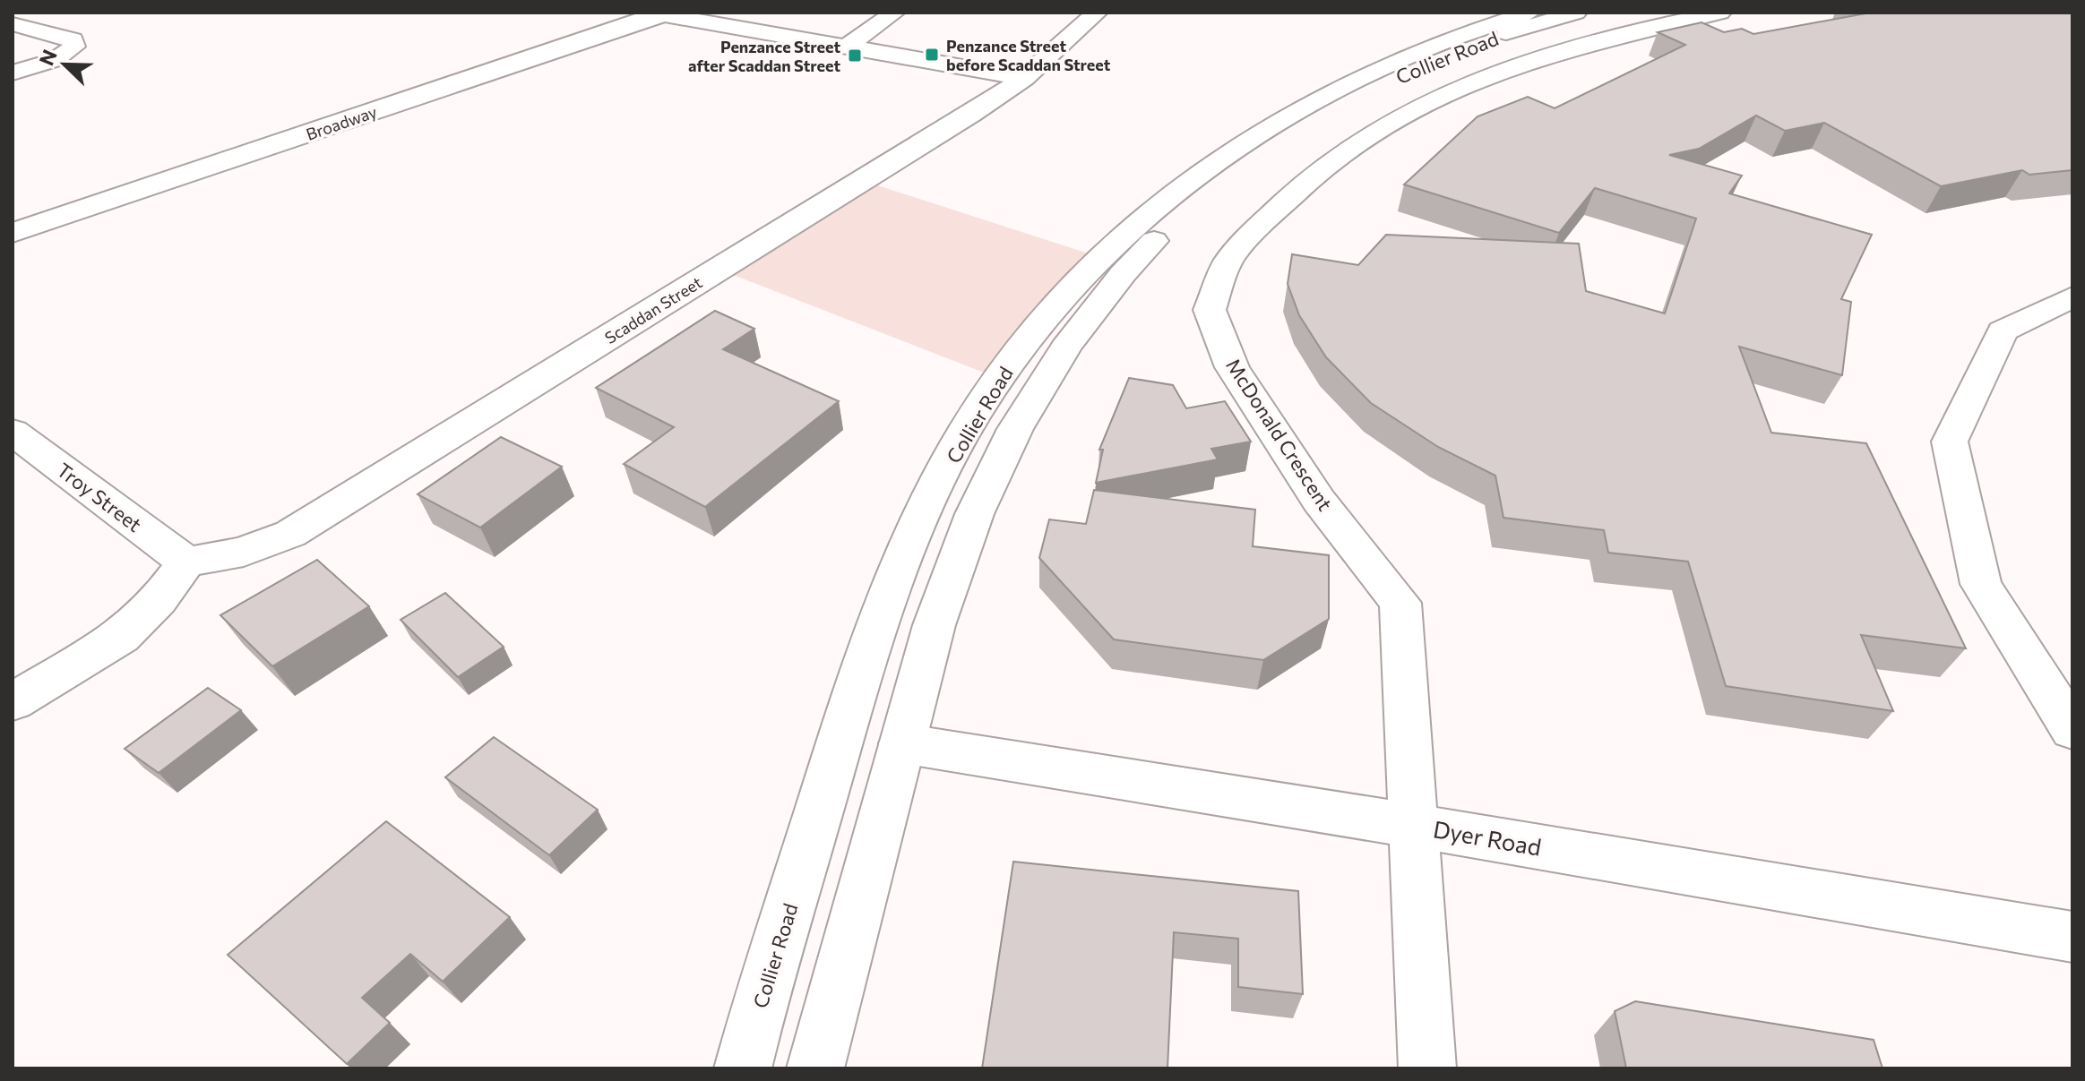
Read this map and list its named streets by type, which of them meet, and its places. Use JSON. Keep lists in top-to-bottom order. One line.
{"streets":{"street":["Collier Road","Broadway","Scaddan Street","McDonald Crescent","Troy Street","Dyer Road"]},"crossings":[["Collier Road","Dyer Road"],["Scaddan Street","Troy Street"],["McDonald Crescent","Dyer Road"]],"places":{"transit":["Penzance Street before Scaddan Street","Penzance Street after Scaddan Street"]},"north":"top left"}
